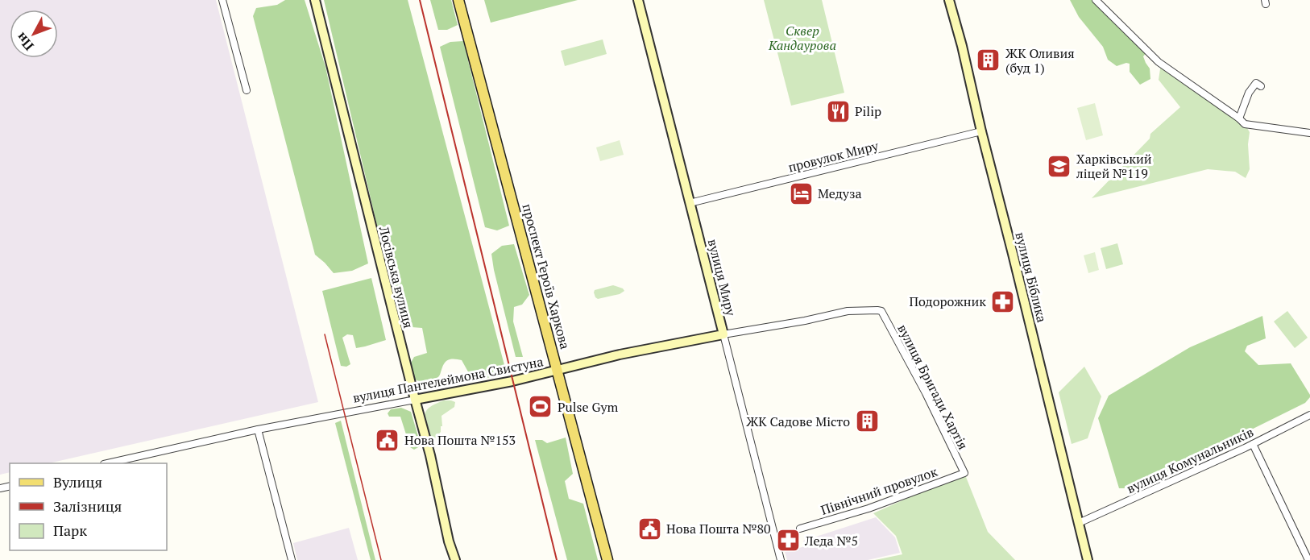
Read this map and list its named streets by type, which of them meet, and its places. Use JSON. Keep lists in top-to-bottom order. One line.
{"streets":{"main road":["проспект Героїв Харкова"],"street":["провулок Миру","Лосівська вулиця","вулиця Миру","вулиця Біблика","вулиця Пантелеймона Свистуна","вулиця Бригади Хартія","вулиця Комунальників","Північний провулок"]},"crossings":[["провулок Миру","вулиця Миру"],["провулок Миру","вулиця Біблика"],["проспект Героїв Харкова","вулиця Пантелеймона Свистуна"],["Лосівська вулиця","вулиця Пантелеймона Свистуна"],["вулиця Миру","вулиця Пантелеймона Свистуна"],["вулиця Біблика","вулиця Комунальників"],["вулиця Пантелеймона Свистуна","вулиця Бригади Хартія"],["вулиця Бригади Хартія","Північний провулок"]],"parks":["Сквер Кандаурова"],"places":{"building":["ЖК Оливия (буд 1)","ЖК Садове Місто"],"restaurant":["Pilip"],"school or university":["Харківський ліцей №119"],"hotel":["Медуза"],"pharmacy":["Подорожник","Леда №5"],"sports":["Pulse Gym"],"public building":["Нова Пошта №153","Нова Пошта №80"]},"legend":["Вулиця","Залізниця","Парк"],"north":"bottom left"}
